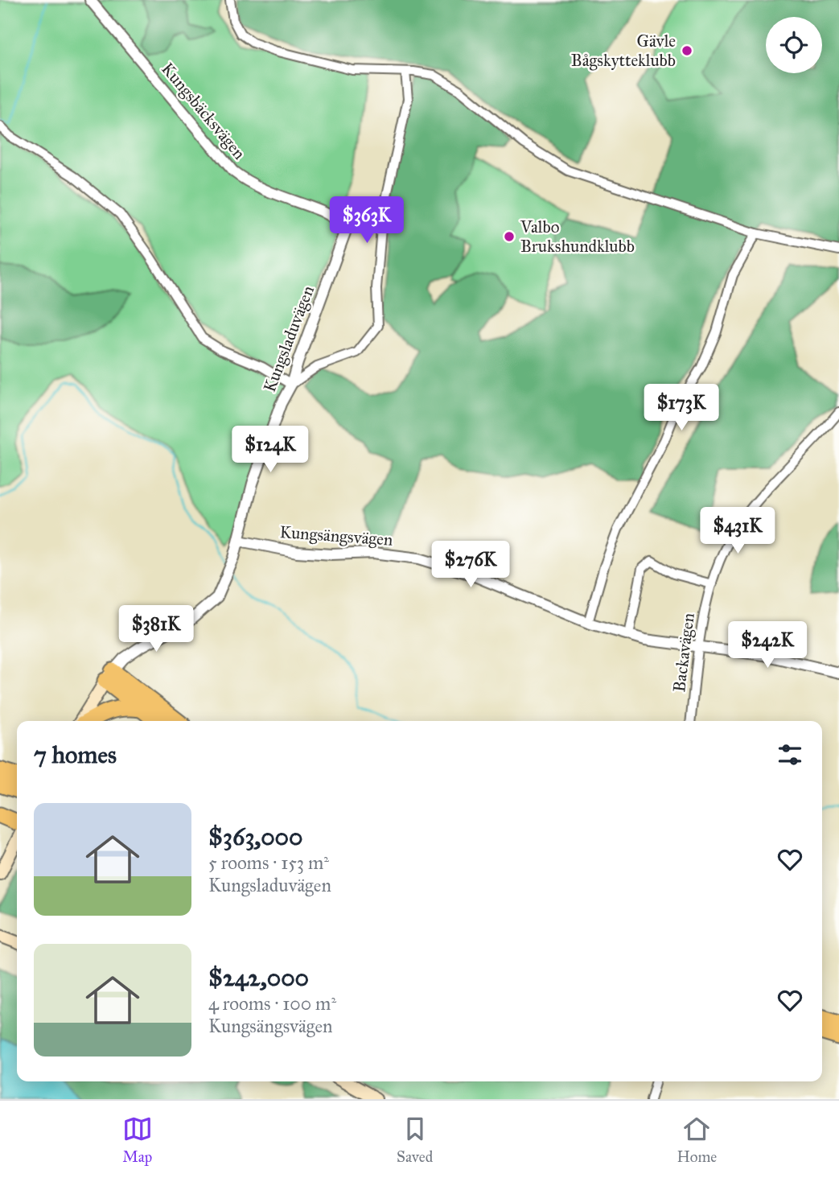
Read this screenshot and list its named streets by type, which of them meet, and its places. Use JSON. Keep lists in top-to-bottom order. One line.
{"streets":{"street":["Kungsbäcksvägen","Kungsladuvägen","Kungsängsvägen","Backavägen"]},"crossings":[["Kungsbäcksvägen","Kungsladuvägen"],["Kungsladuvägen","Kungsängsvägen"],["Kungsängsvägen","Backavägen"]],"places":["Gävle Bågskytteklubb","Valbo Brukshundklubb"],"page":{"price":["$363K","$173K","$124K","$431K","$276K","$381K","$242K"],"heading":"7 homes","list":[{"name":"$363,000","note":"5 rooms · 153 m² · Kungsladuvägen"},{"name":"$242,000","note":"4 rooms · 100 m² · Kungsängsvägen"}],"tabs":["Map","Saved","Home"]}}
